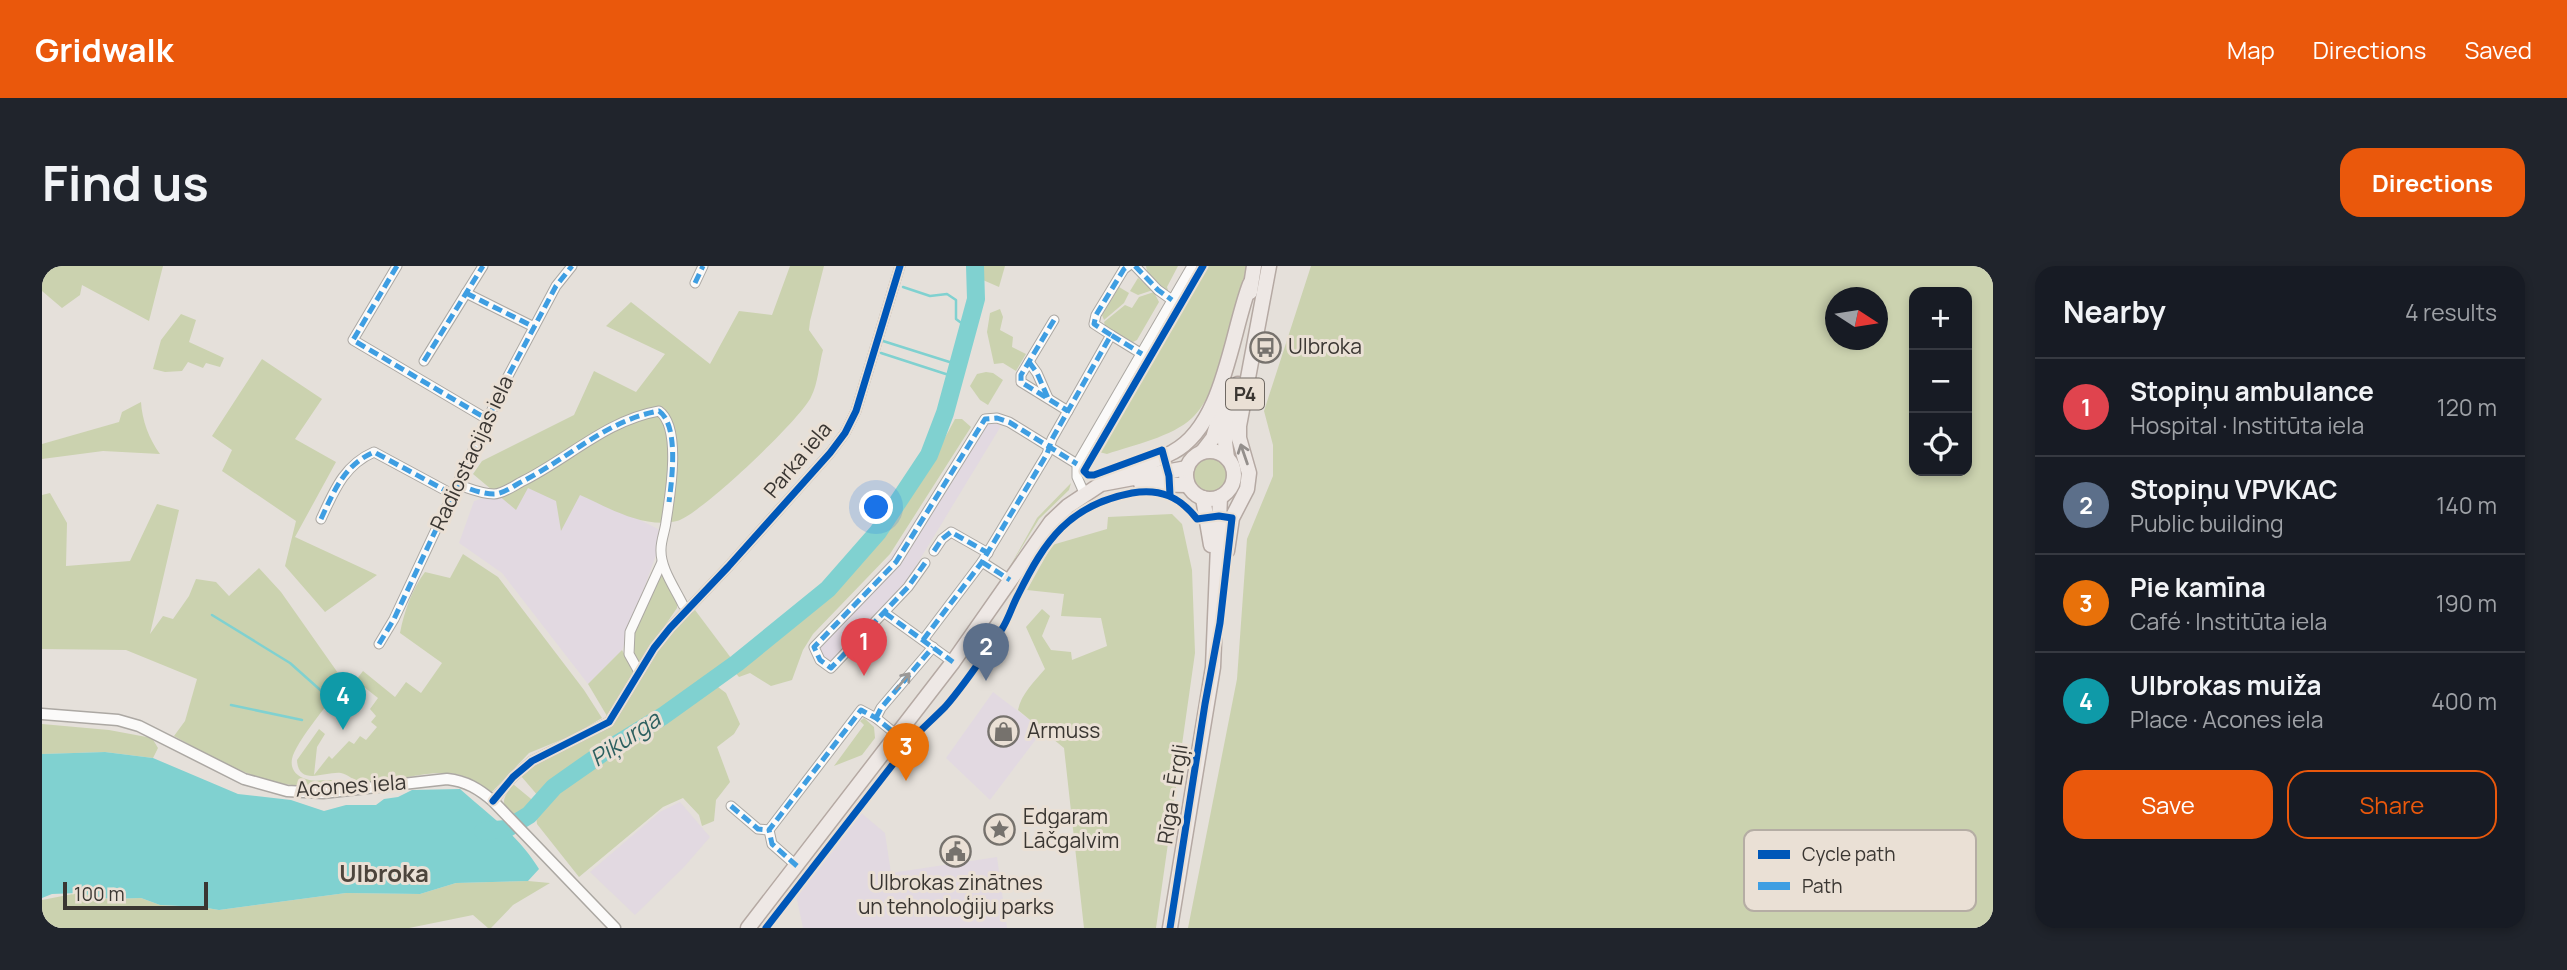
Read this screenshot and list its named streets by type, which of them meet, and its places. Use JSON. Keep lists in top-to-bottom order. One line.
{"streets":{"main road":["P4","Rīga - Ērgļi"],"street":["Radiostacijas iela","Parka iela","Acones iela"]},"crossings":[["P4","Rīga - Ērgļi"],["Parka iela","Acones iela"]],"districts":["Ulbroka"],"water":["Piķurga"],"places":{"bus stop":["Ulbroka"],"shop":["Armuss"],"place":["Edgaram Lāčgalvim"],"public building":["Ulbrokas zinātnes un tehnoloģiju parks"]},"legend":["Cycle path","Path"],"scale_bar":"100 m","north":"right","page":{"header":"Gridwalk","nav":["Map","Directions","Saved"],"buttons":["Directions",["Save","Share"]],"title":"Find us","heading":["Nearby","4 results"],"map_buttons":["+","−"],"list":[{"mark":"1","name":"Stopiņu ambulance","note":"Hospital · Institūta iela","value":"120 m"},{"mark":"2","name":"Stopiņu VPVKAC","note":"Public building","value":"140 m"},{"mark":"3","name":"Pie kamīna","note":"Café · Institūta iela","value":"190 m"},{"mark":"4","name":"Ulbrokas muiža","note":"Place · Acones iela","value":"400 m"}],"pins":["1","2","4","3"],"scale":"100 m"}}
